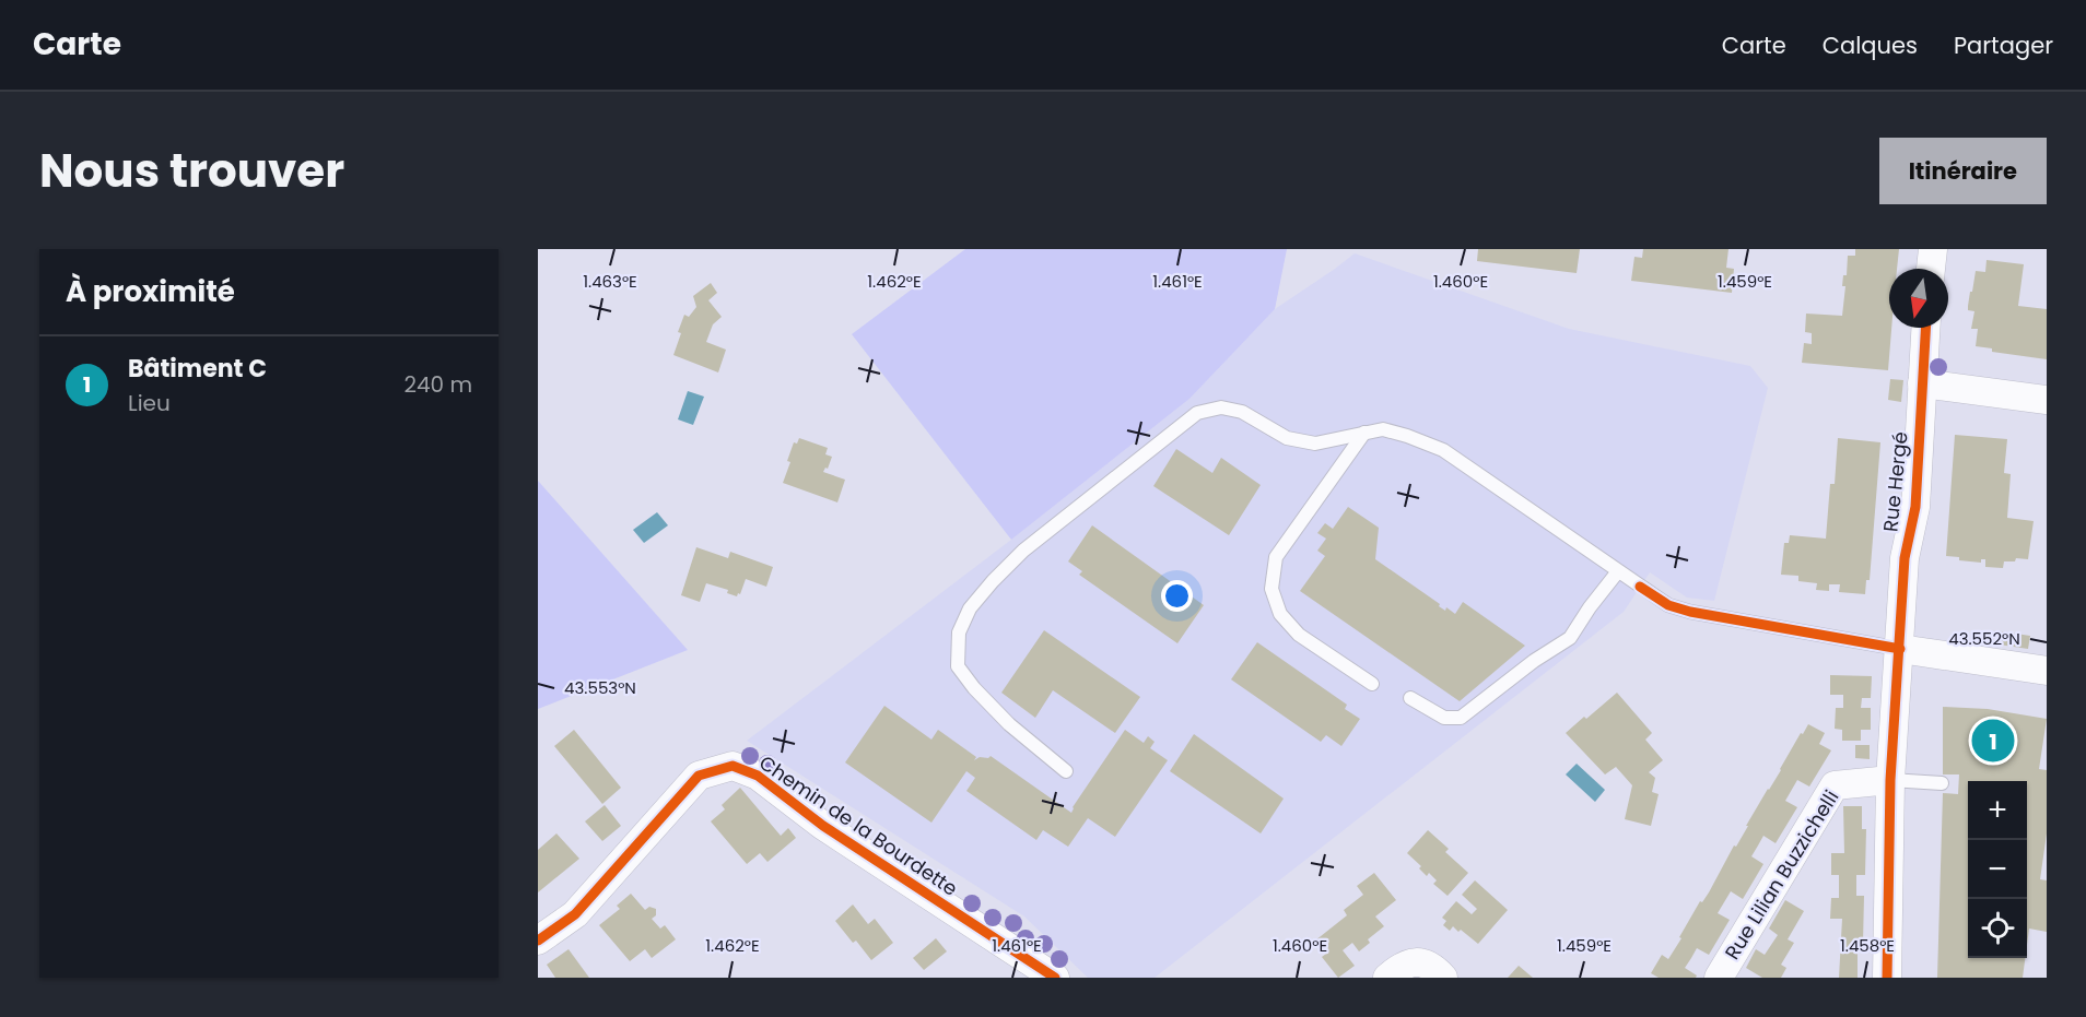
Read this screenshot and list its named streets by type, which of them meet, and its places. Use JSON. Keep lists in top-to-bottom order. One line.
{"streets":{"street":["Rue Hergé","Chemin de la Bourdette","Rue Lilian Buzzichelli"]},"crossings":[["Rue Hergé","Rue Lilian Buzzichelli"]],"north":"bottom","page":{"header":"Carte","nav":["Carte","Calques","Partager"],"title":"Nous trouver","buttons":"Itinéraire","heading":"À proximité","list":[{"mark":"1","name":"Bâtiment C","note":"Lieu","value":"240 m"}],"pins":"1","map_buttons":["+","−"]},"coordinates":["1.463°E","1.462°E","1.461°E","1.460°E","1.459°E","43.552°N","43.553°N","1.458°E"]}
